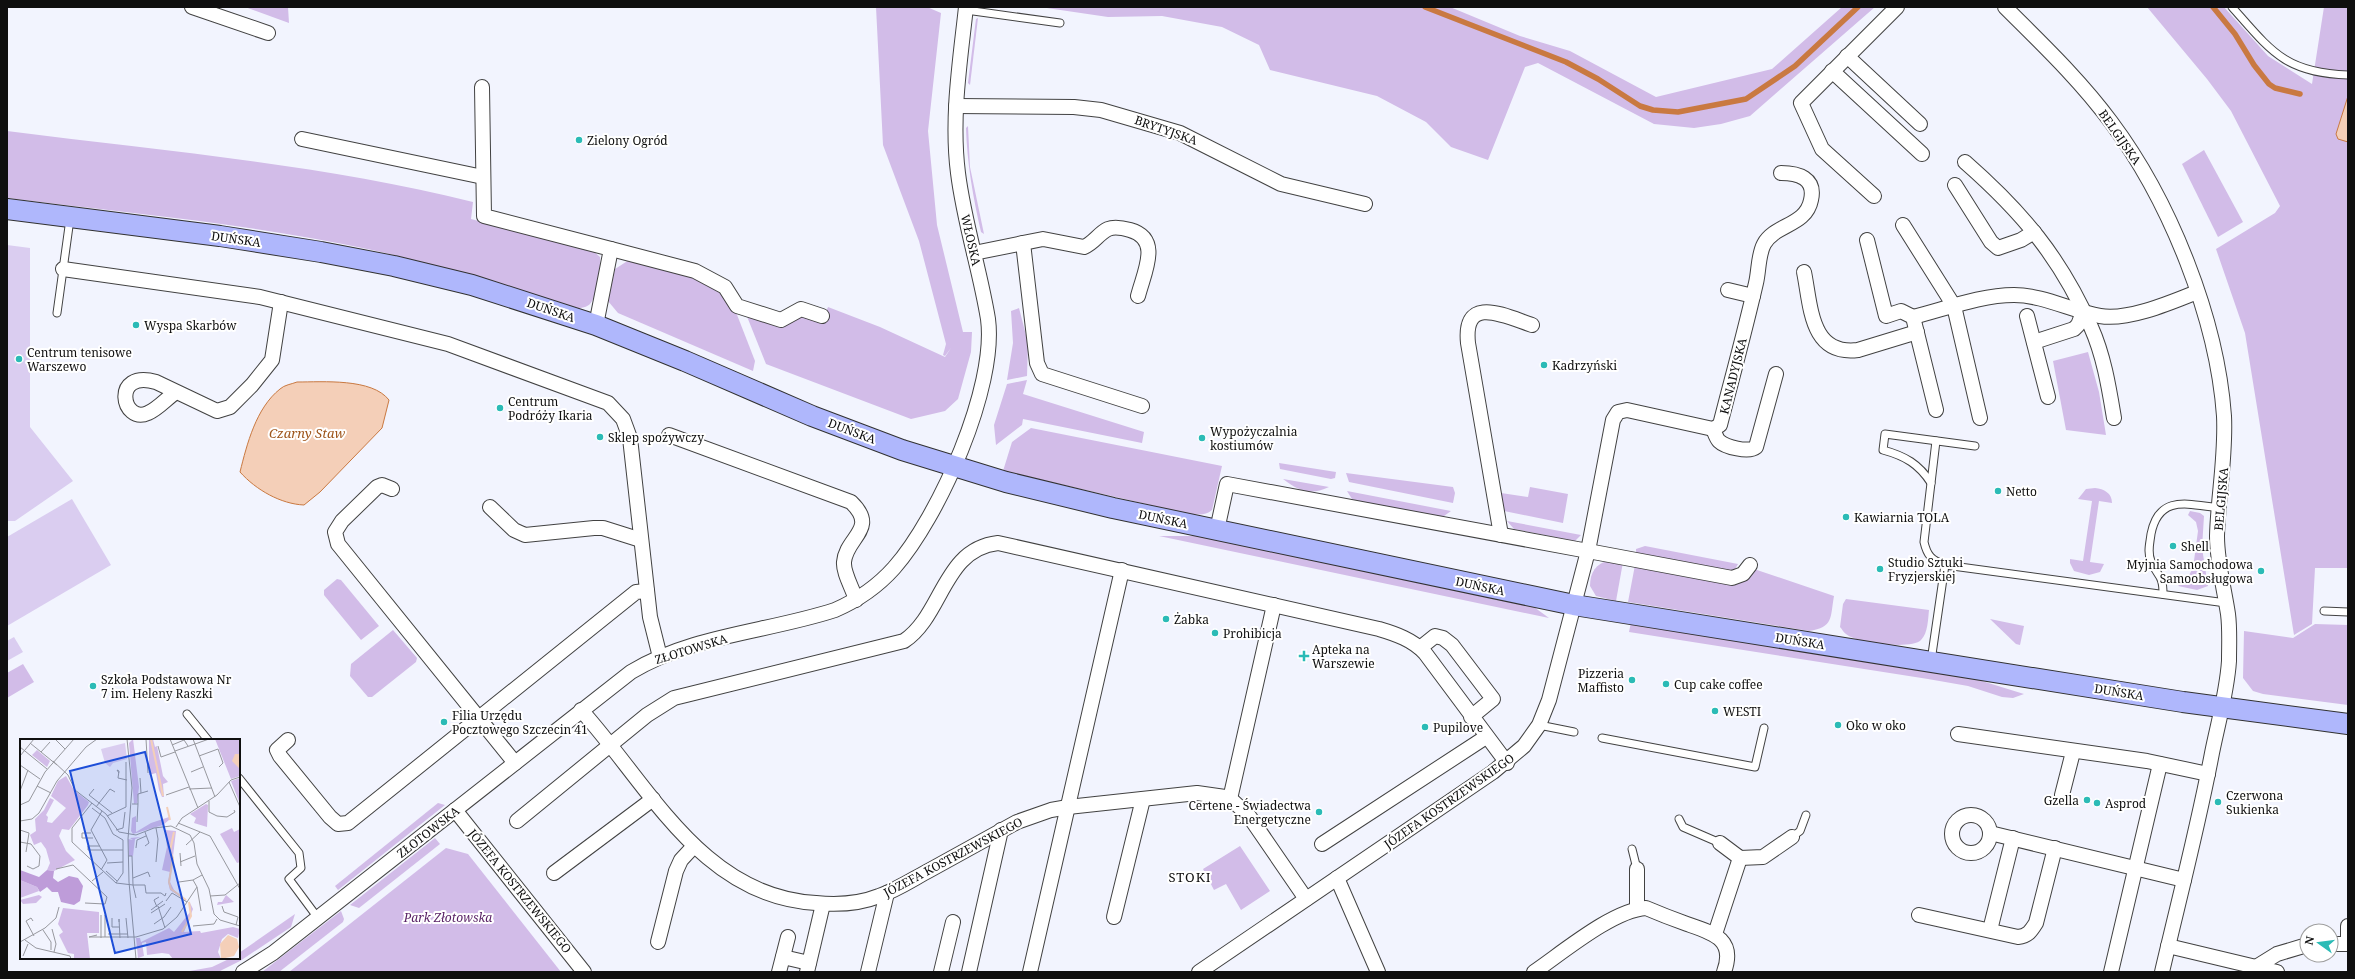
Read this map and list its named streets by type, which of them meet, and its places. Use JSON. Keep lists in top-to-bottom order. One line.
{"streets":{"street":["BRYTYJSKA","BELGIJSKA","DUŃSKA","WŁOSKA","KANADYJSKA","ZŁOTOWSKA","JÓZEFA KOSTRZEWSKIEGO"]},"crossings":[["BRYTYJSKA","WŁOSKA"],["BELGIJSKA","DUŃSKA"],["DUŃSKA","WŁOSKA"],["DUŃSKA","ZŁOTOWSKA"],["DUŃSKA","JÓZEFA KOSTRZEWSKIEGO"],["WŁOSKA","ZŁOTOWSKA"],["KANADYJSKA","JÓZEFA KOSTRZEWSKIEGO"],["ZŁOTOWSKA","JÓZEFA KOSTRZEWSKIEGO"]],"districts":["STOKI"],"water":["Czarny Staw"],"parks":["Park Złotowska"],"places":{"other":["Zielony Ogród","Wyspa Skarbów","Centrum tenisowe Warszewo","Kadrzyński","Centrum Podróży Ikaria","Sklep spożywczy","Wypożyczalnia kostiumów","Netto","Kawiarnia TOLA","Shell","Studio Sztuki Fryzjerskiej","Myjnia Samochodowa Samoobsługowa","Żabka","Prohibicja","Pizzeria Maffisto","Cup cake coffee","Szkoła Podstawowa Nr 7 im. Heleny Raszki","WESTI","Filia Urzędu Pocztowego Szczecin 41","Oko w oko","Pupilove","Gzella","Czerwona Sukienka","Asprod","Certene - Świadectwa Energetyczne"],"health":["Apteka na Warszewie"]},"north":"left"}
